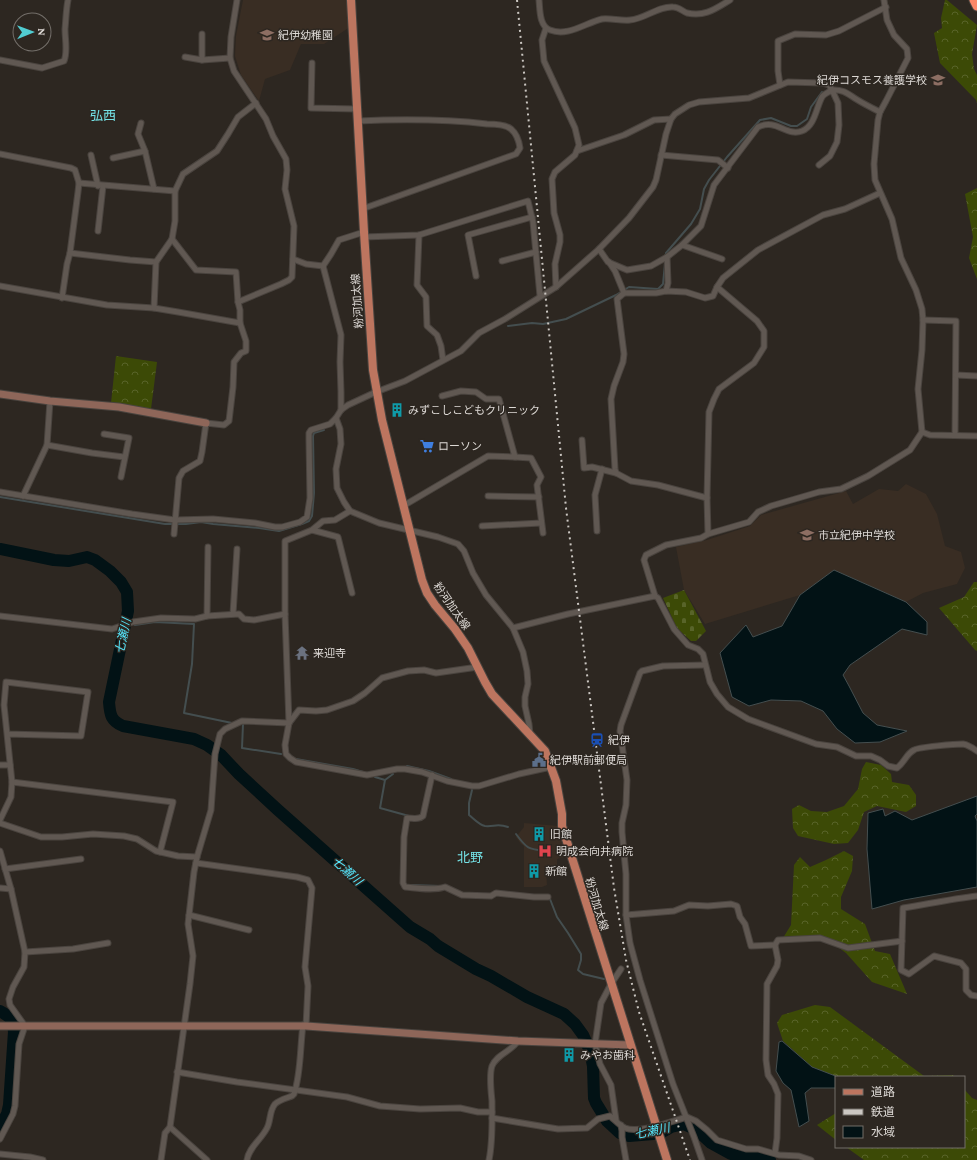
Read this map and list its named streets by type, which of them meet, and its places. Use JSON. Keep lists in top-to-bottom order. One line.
{"streets":{"main road":["粉河加太線"]},"districts":["弘西","北野"],"water":["七瀬川"],"places":{"school or university":["紀伊幼稚園","紀伊コスモス養護学校","市立紀伊中学校"],"building":["みずこしこどもクリニック","旧館","新館","みやお歯科"],"supermarket":["ローソン"],"temple":["来迎寺"],"station":["紀伊"],"public building":["紀伊駅前郵便局"],"hospital":["明成会向井病院"]},"legend":["道路","鉄道","水域"],"north":"right"}
